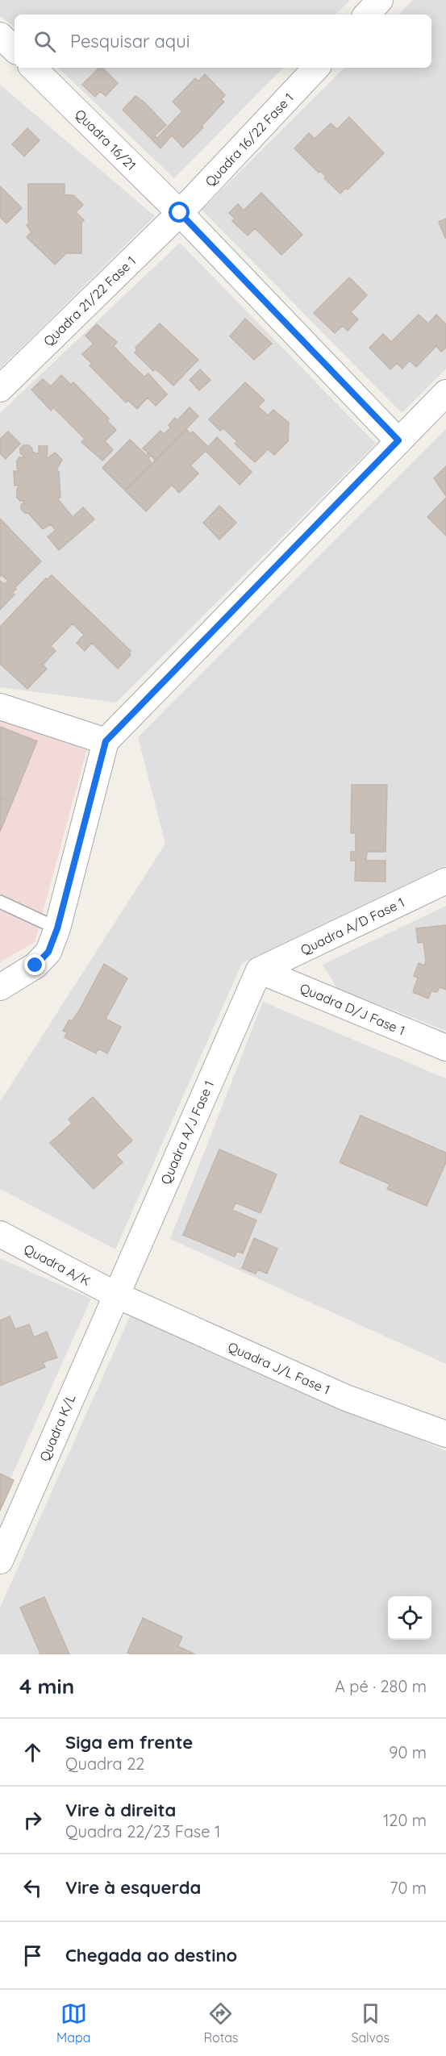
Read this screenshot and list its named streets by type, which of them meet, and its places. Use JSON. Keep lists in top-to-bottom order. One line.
{"streets":{"street":["Quadra 16/21","Quadra 16/22 Fase 1","Quadra 21/22 Fase 1","Quadra A/D Fase 1","Quadra D/J Fase 1","Quadra A/J Fase 1","Quadra A/K","Quadra J/L Fase 1","Quadra K/L"]},"crossings":[["Quadra 16/21","Quadra 16/22 Fase 1"],["Quadra 16/21","Quadra 21/22 Fase 1"],["Quadra 16/22 Fase 1","Quadra 21/22 Fase 1"],["Quadra A/D Fase 1","Quadra D/J Fase 1"],["Quadra A/D Fase 1","Quadra A/J Fase 1"],["Quadra D/J Fase 1","Quadra A/J Fase 1"],["Quadra A/J Fase 1","Quadra A/K"],["Quadra A/J Fase 1","Quadra J/L Fase 1"],["Quadra A/J Fase 1","Quadra K/L"],["Quadra A/K","Quadra J/L Fase 1"],["Quadra A/K","Quadra K/L"],["Quadra J/L Fase 1","Quadra K/L"]],"page":{"search":"Pesquisar aqui","heading":["4 min","A pé · 280 m"],"list":[["Siga em frente","Quadra 22","90 m"],["Vire à direita","Quadra 22/23 Fase 1","120 m"],["Vire à esquerda","70 m"],"Chegada ao destino"],"nav":["Mapa","Rotas","Salvos"]}}
